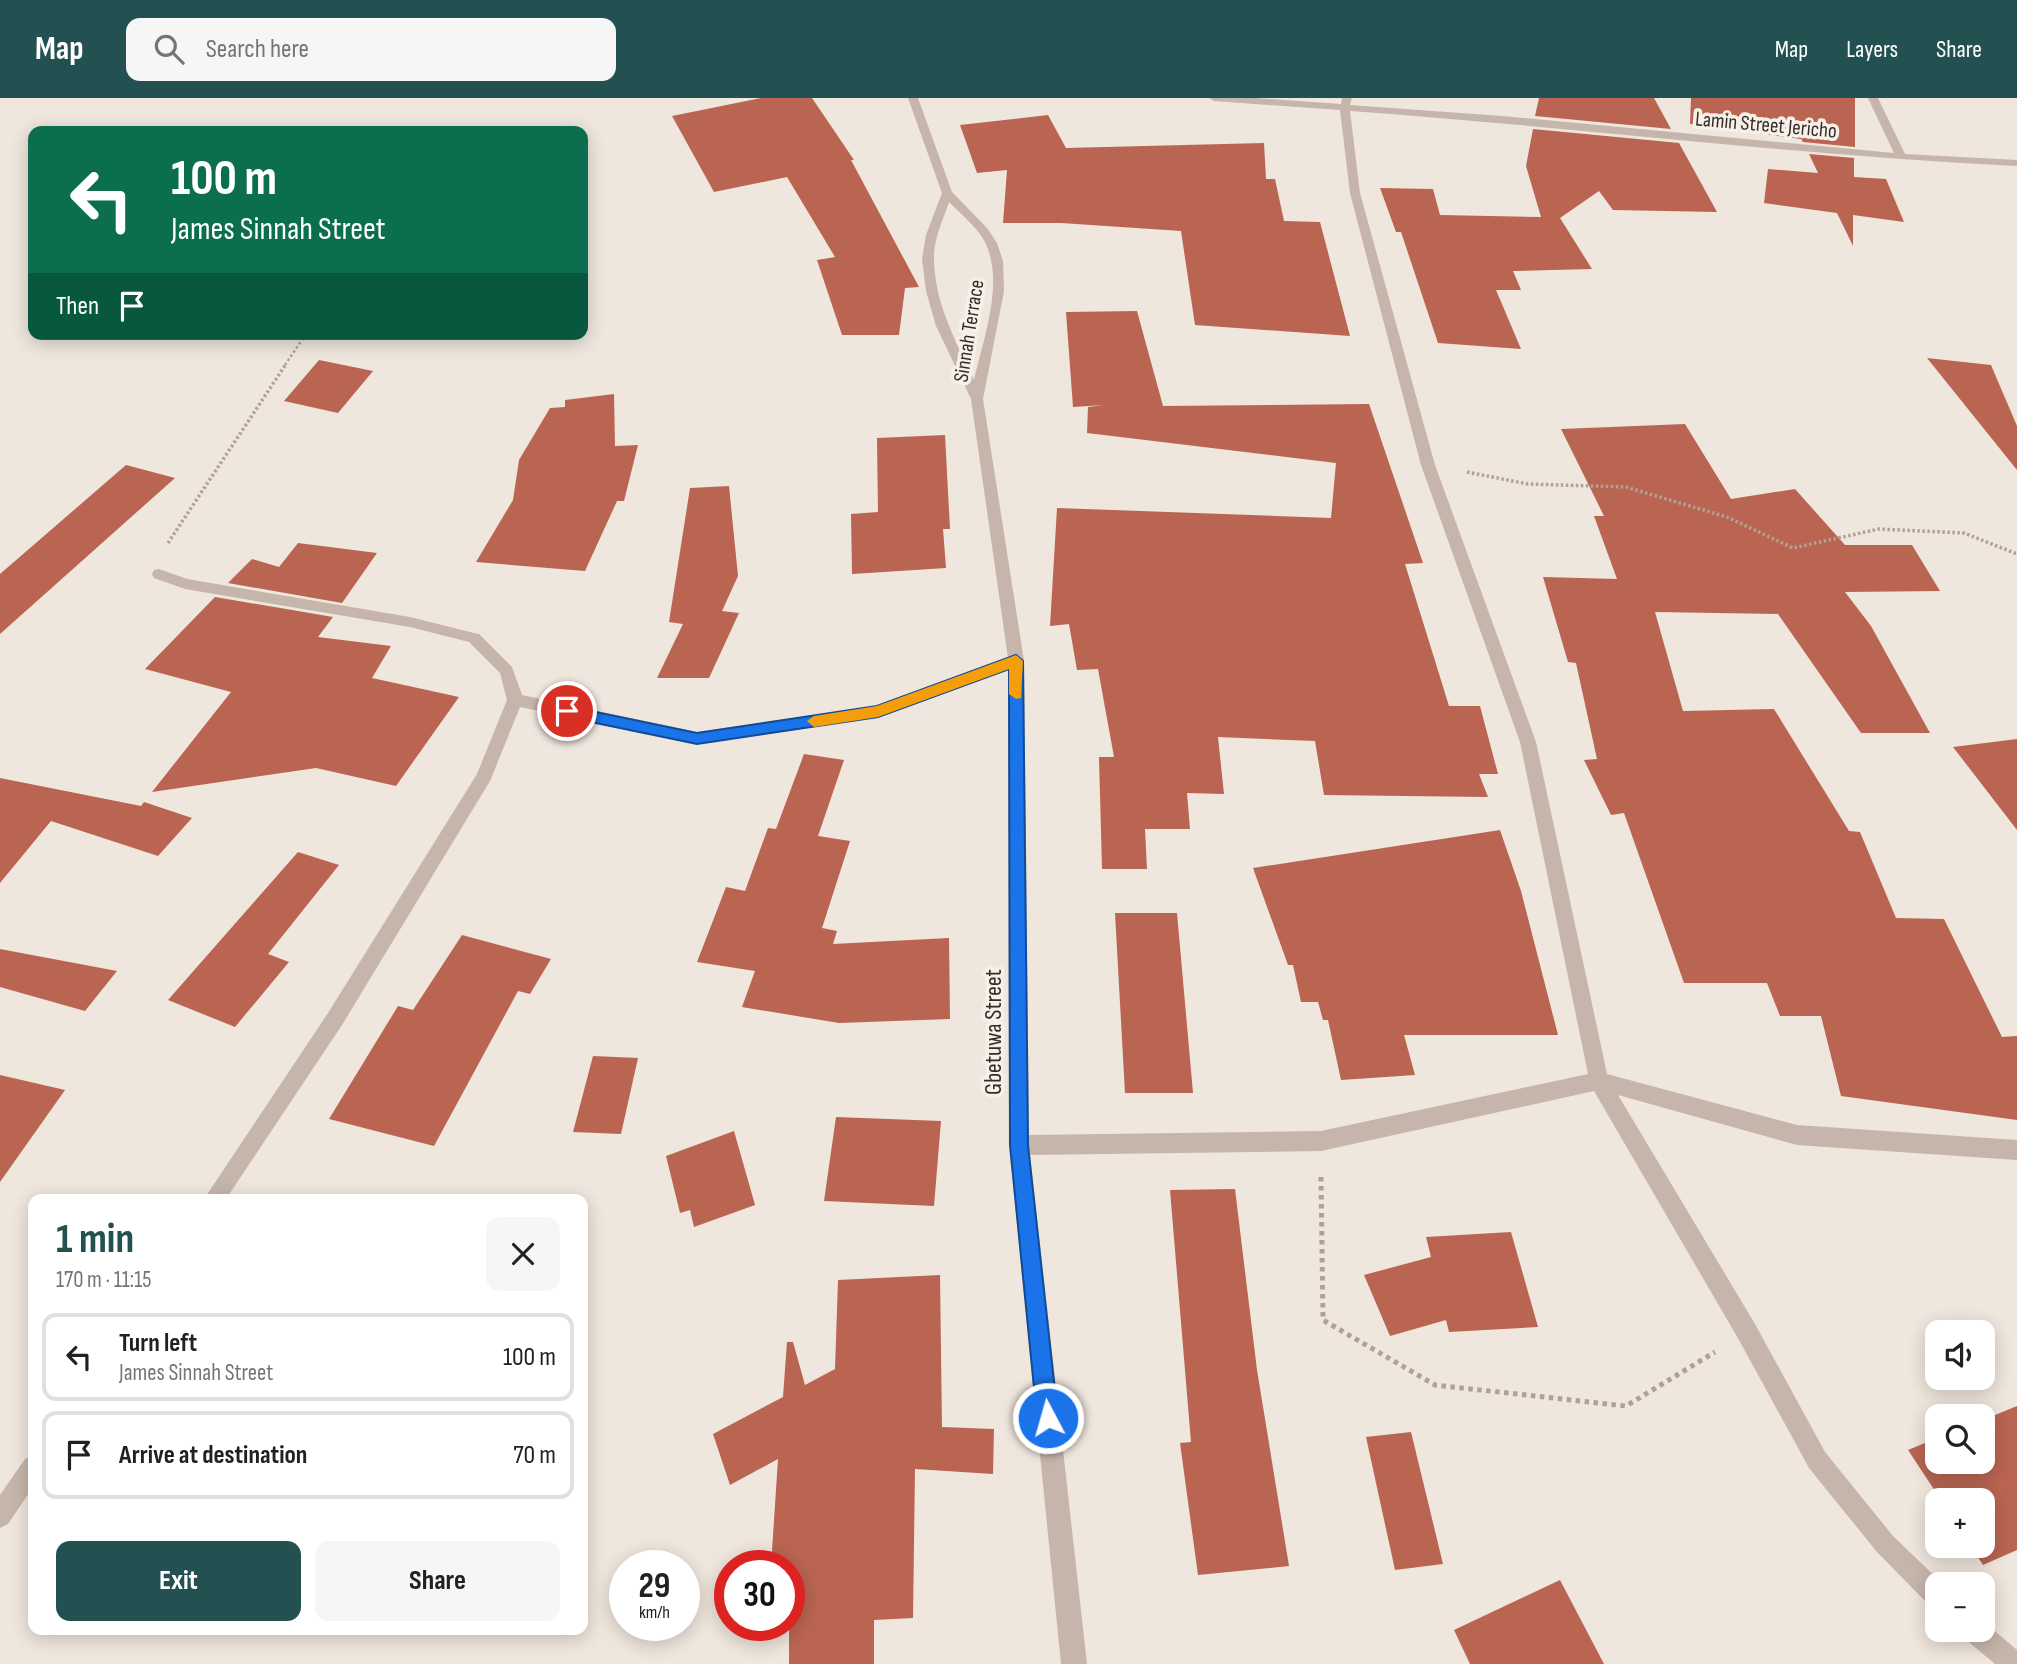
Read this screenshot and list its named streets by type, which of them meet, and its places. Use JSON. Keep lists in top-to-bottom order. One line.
{"streets":{"street":["Lamin Street Jericho","Sinnah Terrace","Gbetuwa Street"]},"crossings":[["Sinnah Terrace","Gbetuwa Street"]],"page":{"header":"Map","search":"Search here","nav":["Map","Layers","Share"],"turn":["100 m","James Sinnah Street"],"then":"Then","heading":["1 min","170 m · 11:15"],"list":[{"name":"Turn left","note":"James Sinnah Street","value":"100 m"},{"name":"Arrive at destination","value":"70 m"}],"map_buttons":["+","−"],"buttons":["Exit","Share"],"speed":"29 km/h","limit":"30"}}
